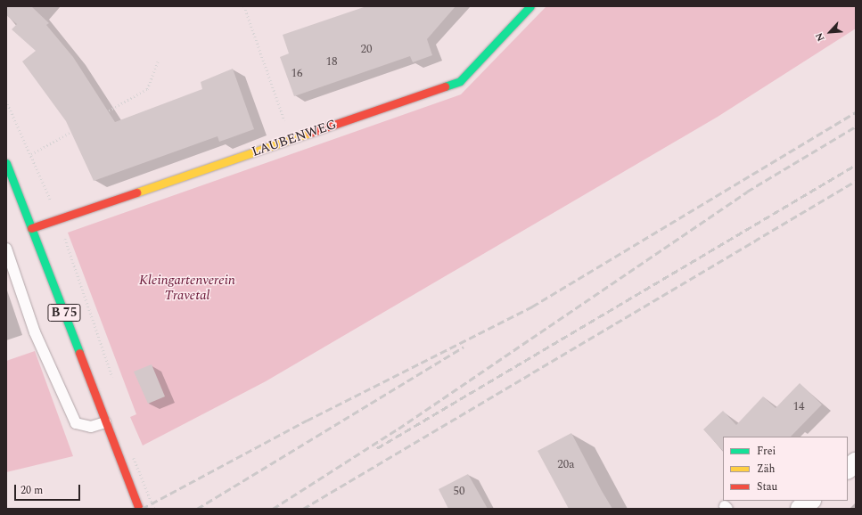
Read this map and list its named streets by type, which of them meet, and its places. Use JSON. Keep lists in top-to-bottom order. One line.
{"streets":{"street":["LAUBENWEG","B 75"]},"crossings":[["LAUBENWEG","B 75"]],"parks":["Kleingartenverein Travetal"],"house_numbers":["20","18","16","14","20a","50"],"legend":["Frei","Zäh","Stau"],"scale_bar":"20 m","north":"bottom left"}
